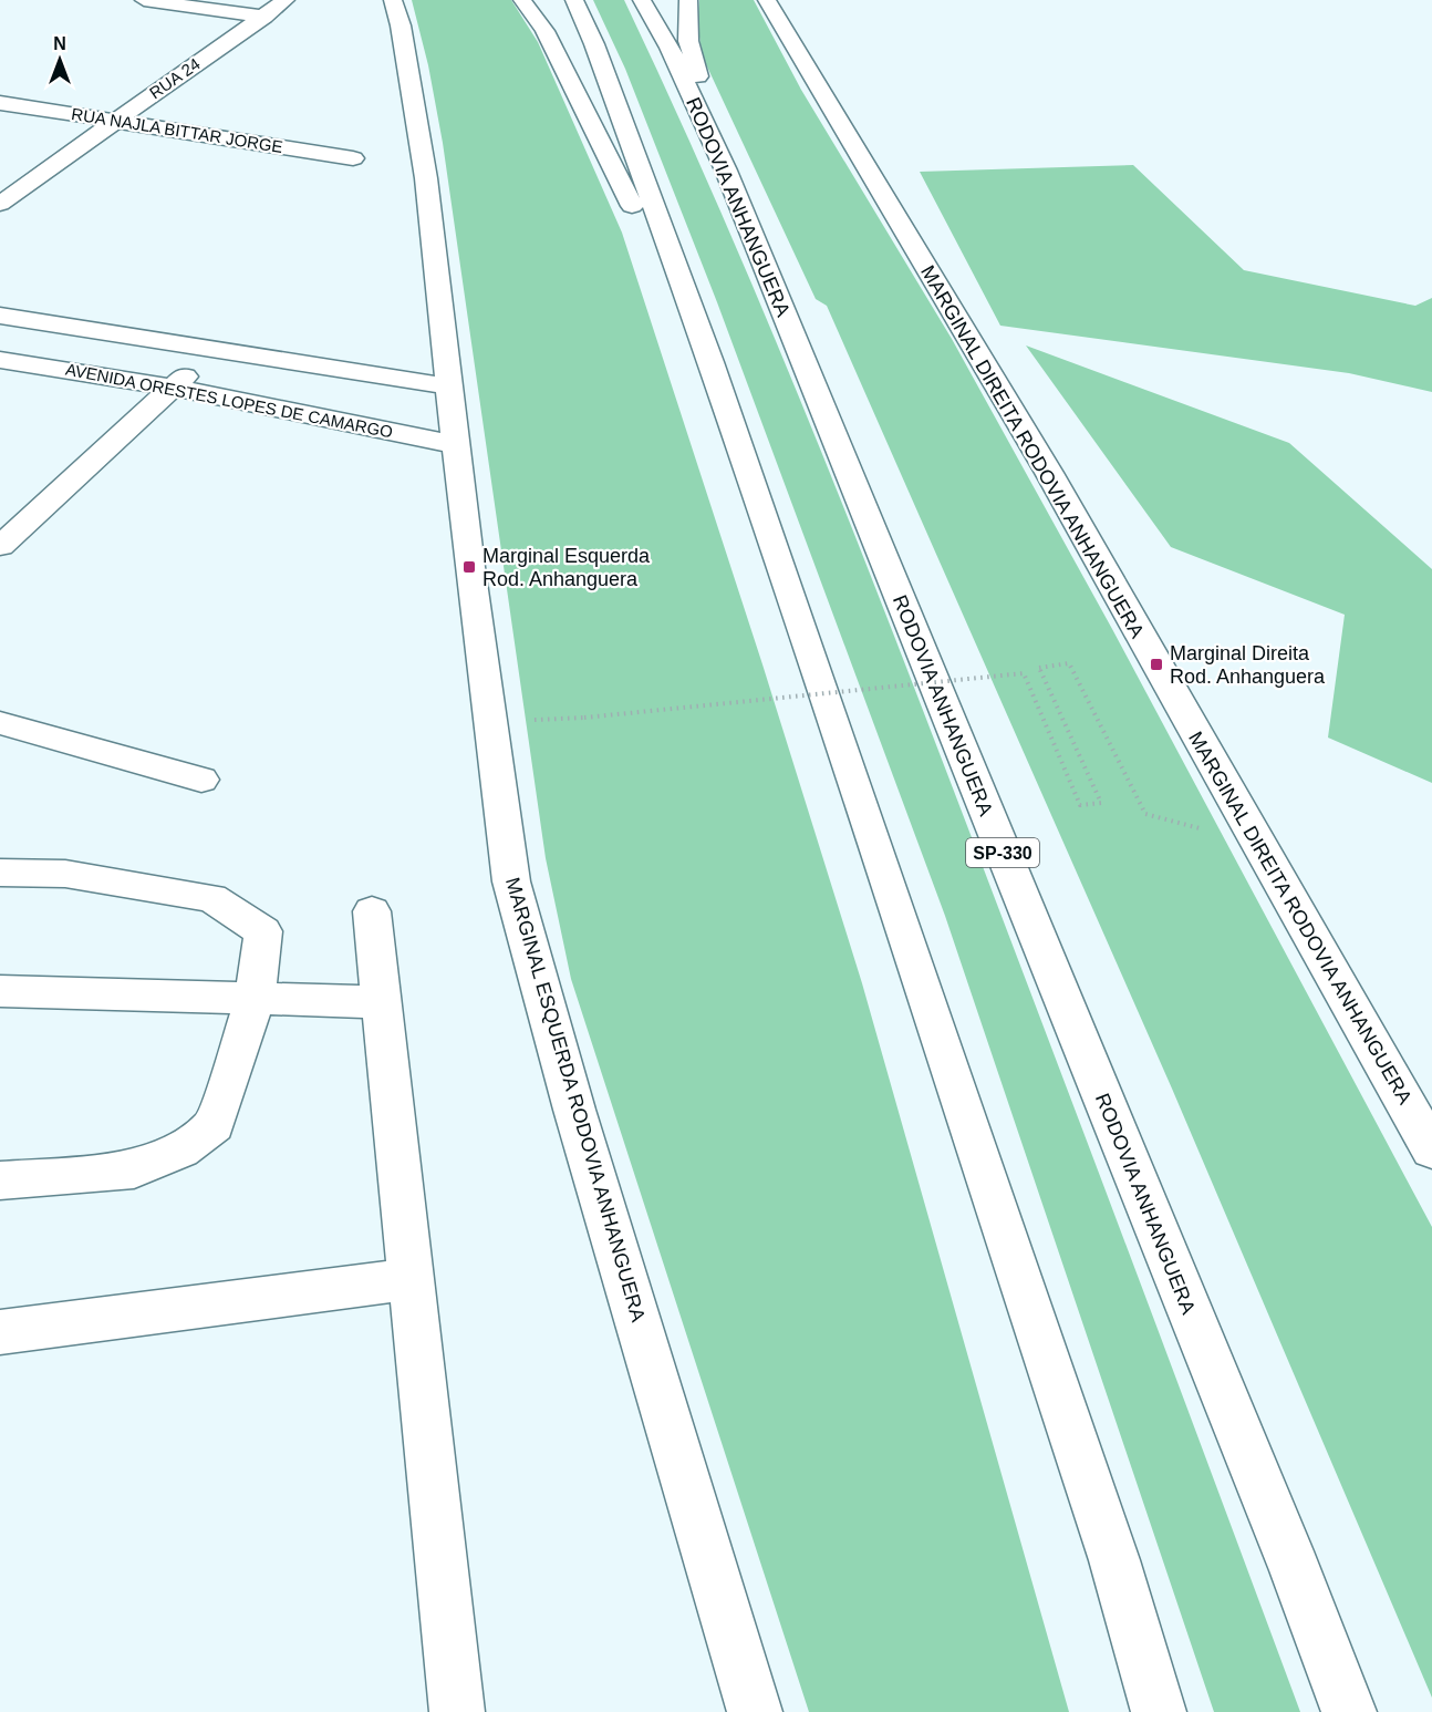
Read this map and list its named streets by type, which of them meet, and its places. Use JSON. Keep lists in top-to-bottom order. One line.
{"streets":{"main road":["RUA 24","RUA NAJLA BITTAR JORGE","RODOVIA ANHANGUERA","AVENIDA ORESTES LOPES DE CAMARGO","MARGINAL DIREITA RODOVIA ANHANGUERA","SP-330","MARGINAL ESQUERDA RODOVIA ANHANGUERA"]},"crossings":[["RUA 24","RUA NAJLA BITTAR JORGE"],["AVENIDA ORESTES LOPES DE CAMARGO","MARGINAL ESQUERDA RODOVIA ANHANGUERA"]],"places":{"transit":["Marginal Esquerda Rod. Anhanguera","Marginal Direita Rod. Anhanguera"]},"north":"top"}
